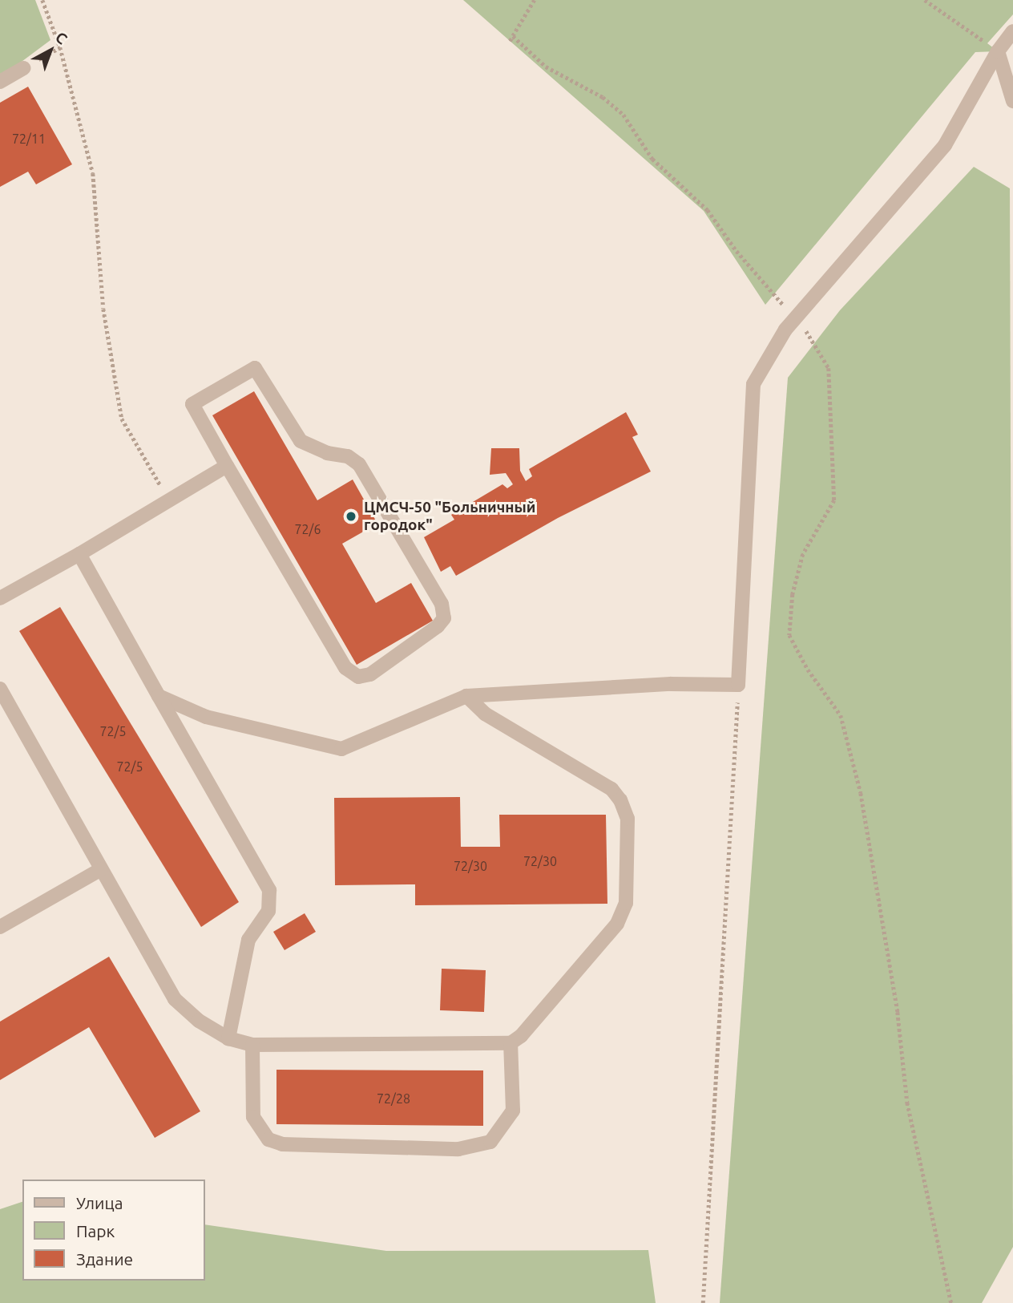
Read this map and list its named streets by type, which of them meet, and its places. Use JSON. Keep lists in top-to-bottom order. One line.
{"places":["ЦМСЧ-50 \"Больничный городок\""],"house_numbers":["72/11","72/6","72/5","72/5","72/30","72/30","72/28"],"legend":["Улица","Парк","Здание"],"north":"top right"}
